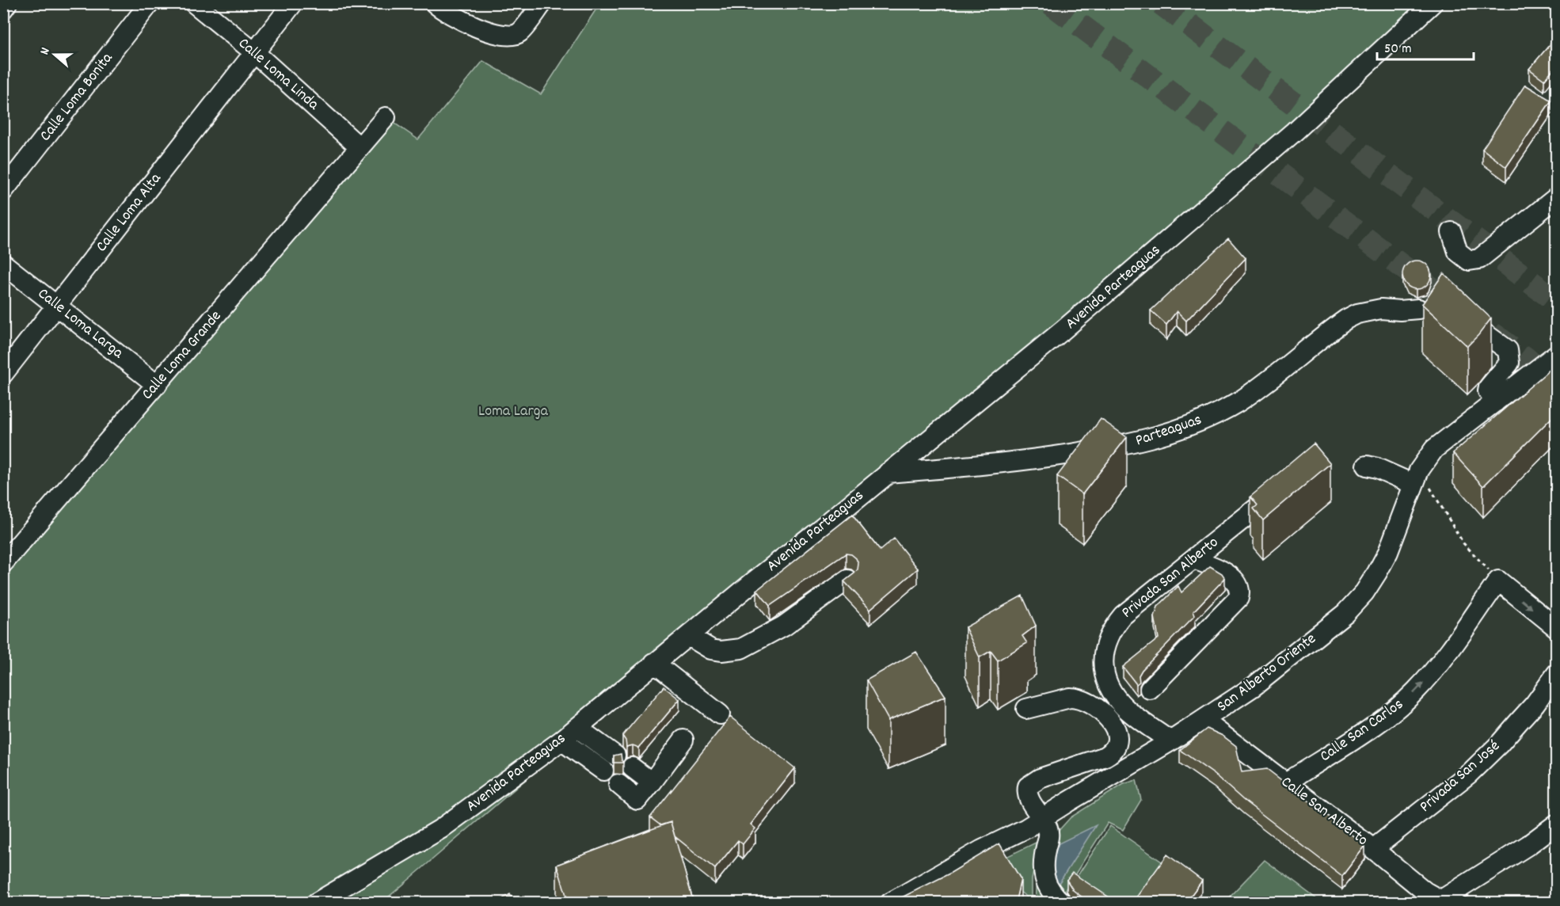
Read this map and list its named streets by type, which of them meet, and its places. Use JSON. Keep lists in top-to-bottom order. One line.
{"streets":{"street":["Calle Loma Linda","Calle Loma Bonita","Calle Loma Alta","Avenida Parteaguas","Calle Loma Larga","Calle Loma Grande","Parteaguas","Privada San Alberto","San Alberto Oriente","Calle San Carlos","Privada San José","Calle San Alberto"]},"crossings":[["Calle Loma Linda","Calle Loma Alta"],["Calle Loma Linda","Calle Loma Grande"],["Calle Loma Alta","Calle Loma Larga"],["Avenida Parteaguas","Parteaguas"],["Calle Loma Larga","Calle Loma Grande"],["Privada San Alberto","San Alberto Oriente"],["San Alberto Oriente","Calle San Alberto"],["Calle San Carlos","Calle San Alberto"],["Privada San José","Calle San Alberto"]],"one_way":["Calle San Carlos"],"parks":["Loma Larga"],"scale_bar":"50 m","north":"left"}
